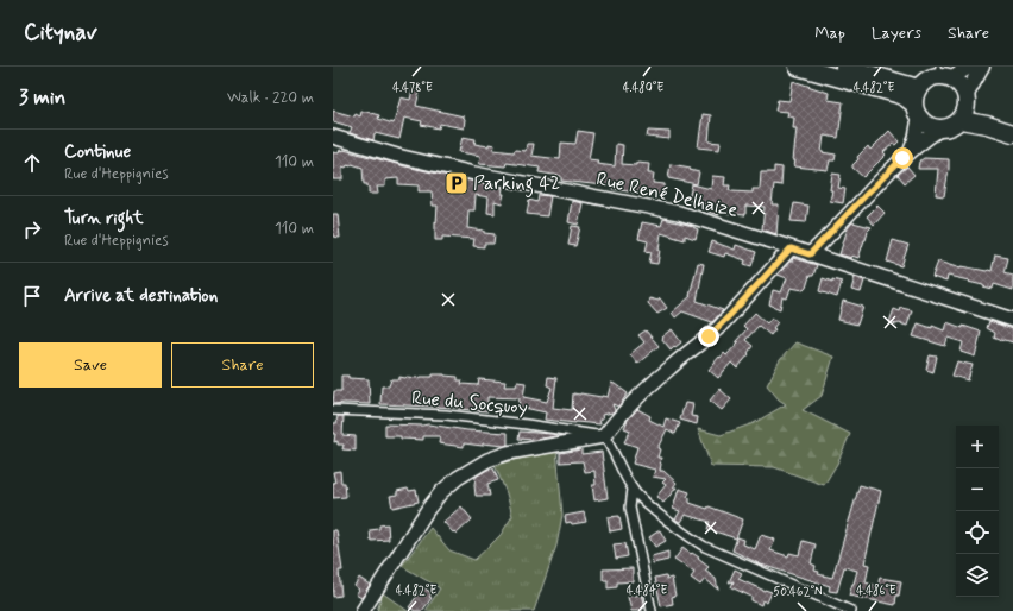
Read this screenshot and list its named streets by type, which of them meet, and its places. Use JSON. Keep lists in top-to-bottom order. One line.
{"streets":{"street":["Rue René Delhaize","Rue du Socquoy"]},"places":{"parking":["Parking 42"]},"page":{"header":"Citynav","nav":["Map","Layers","Share"],"heading":["3 min","Walk · 220 m"],"list":[["Continue","Rue d'Heppignies","110 m"],["Turn right","Rue d'Heppignies","110 m"],"Arrive at destination"],"buttons":["Save","Share"],"map_buttons":["+","−"]},"coordinates":["4.480°E","4.478°E","4.482°E","4.484°E","4.486°E","50.462°N"]}
